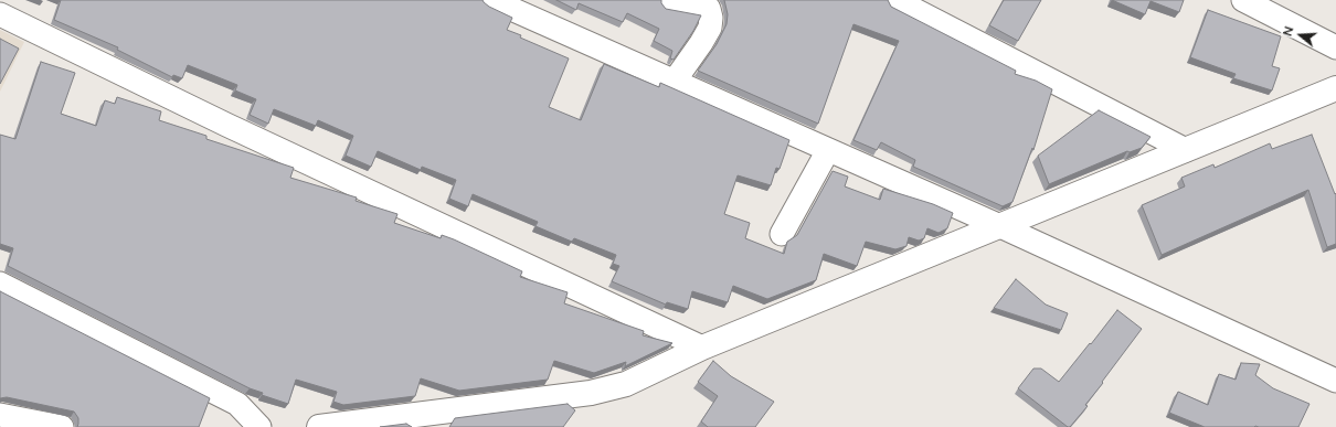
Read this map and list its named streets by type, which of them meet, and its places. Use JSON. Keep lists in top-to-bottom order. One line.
{"north":"left"}
